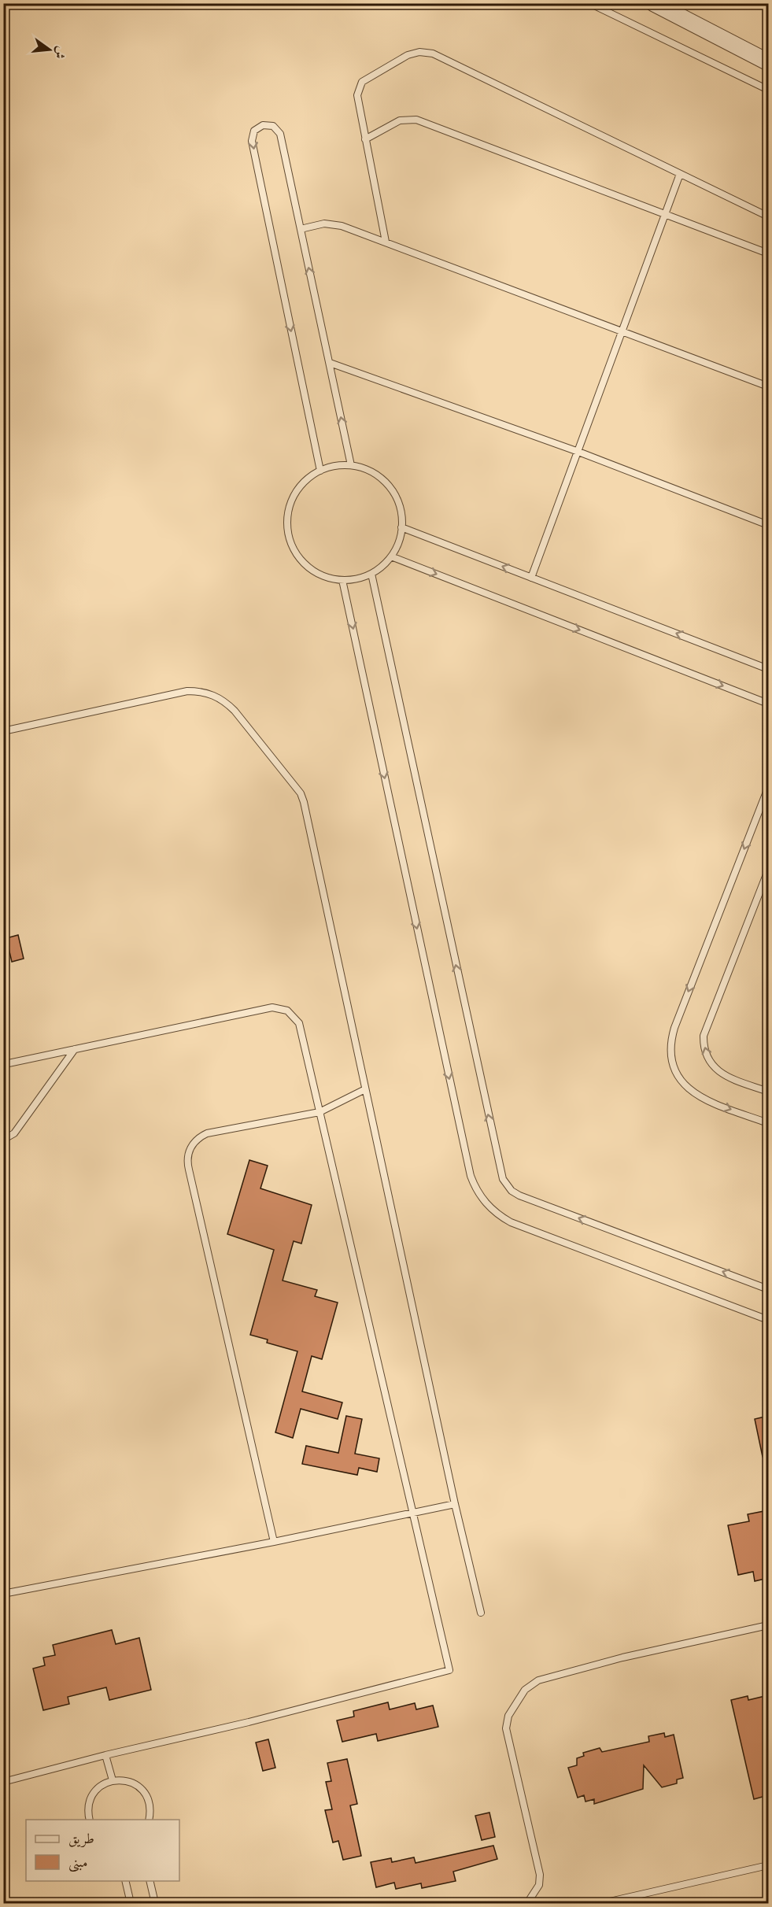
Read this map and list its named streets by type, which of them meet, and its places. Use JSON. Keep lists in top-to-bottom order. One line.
{"legend":["طريق","مبنى"],"north":"right"}
